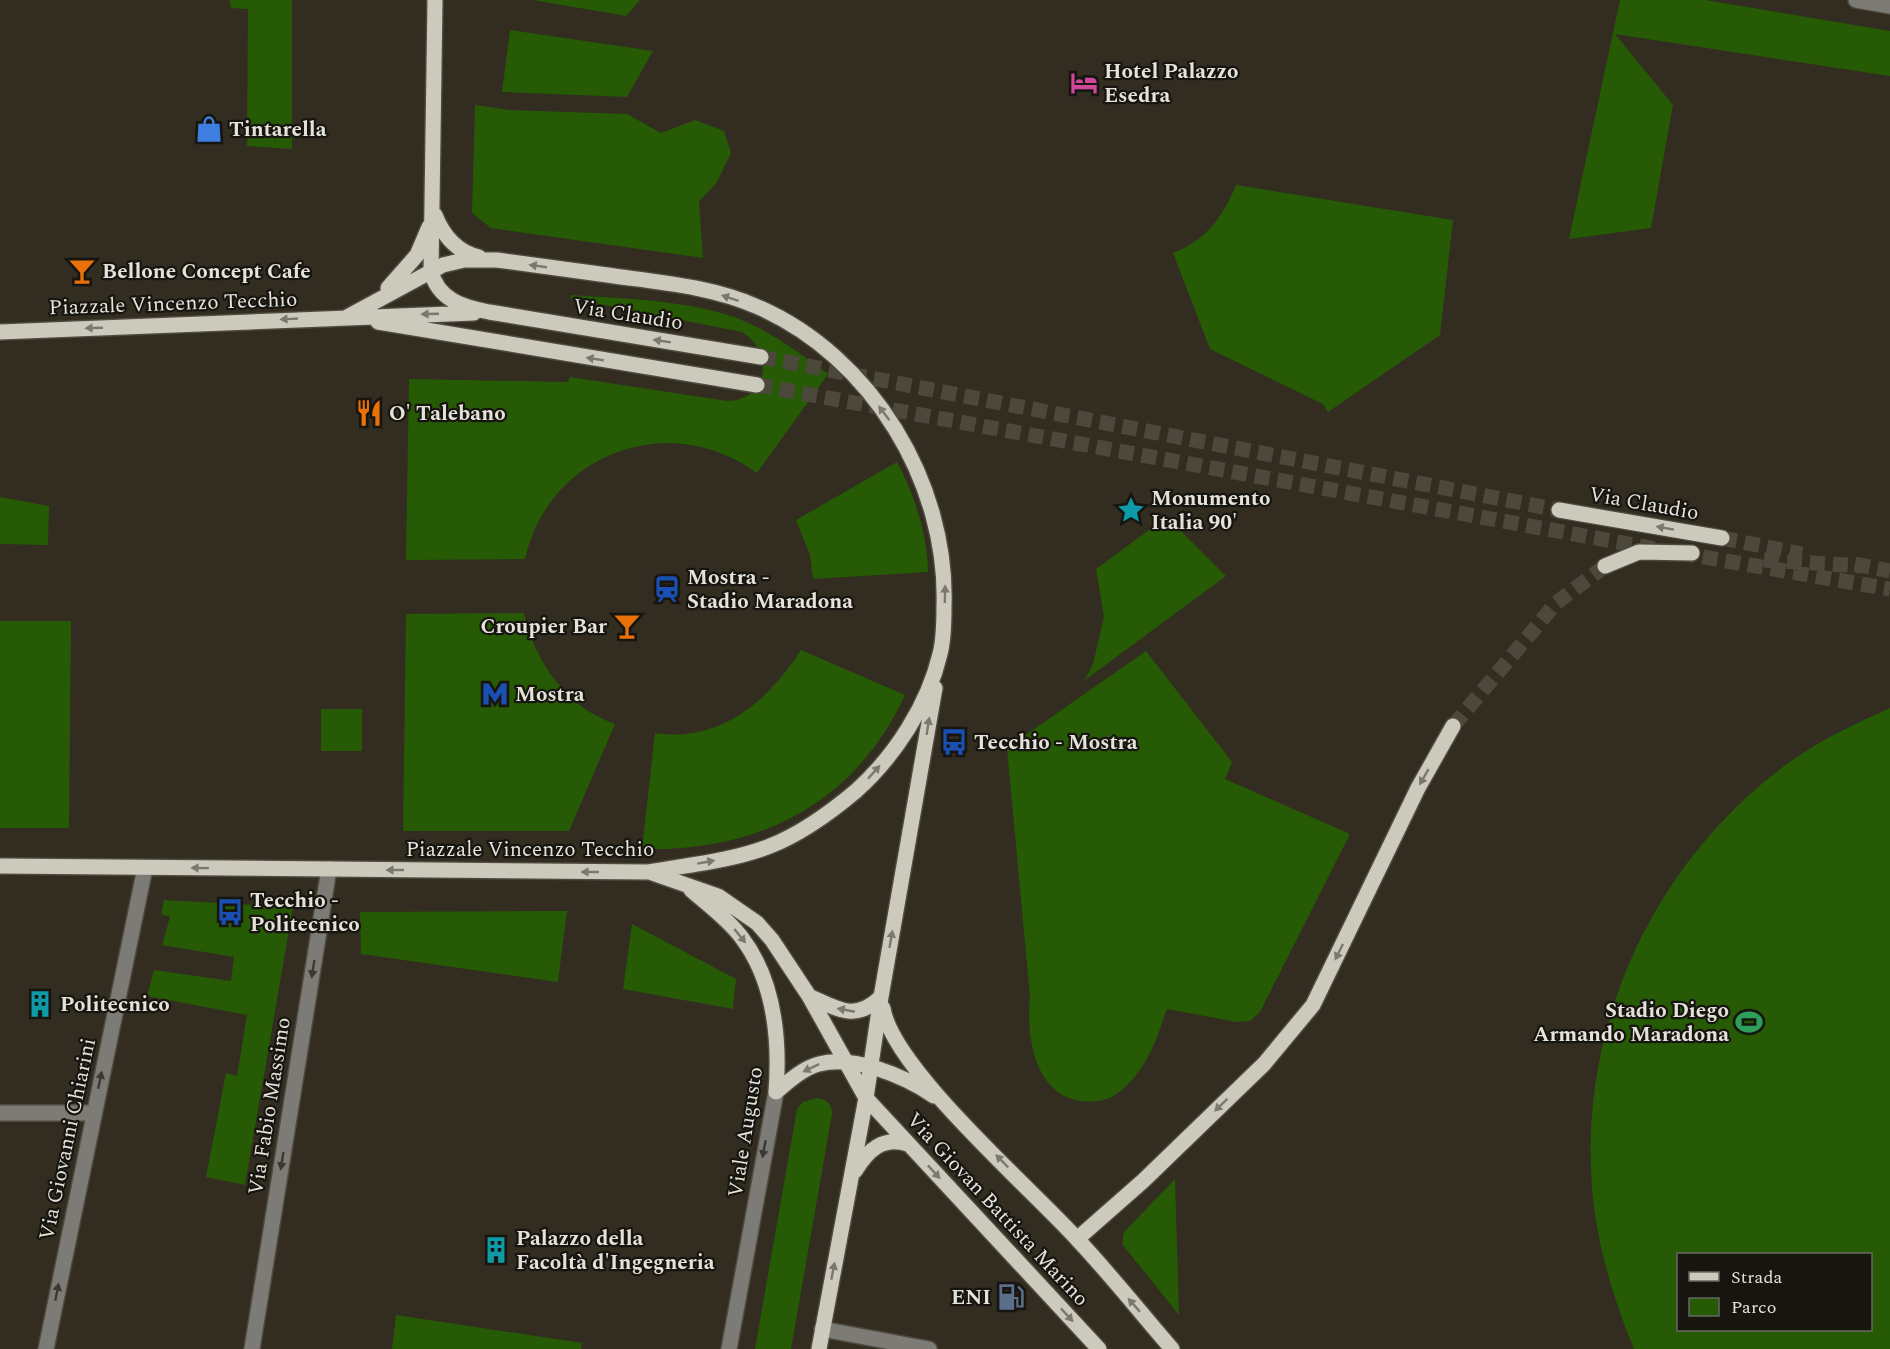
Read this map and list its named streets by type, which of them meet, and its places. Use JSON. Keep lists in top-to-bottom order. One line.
{"streets":{"main road":["Piazzale Vincenzo Tecchio","Via Claudio","Viale Augusto","Via Giovan Battista Marino"],"street":["Via Fabio Massimo","Via Giovanni Chiarini"]},"crossings":[["Piazzale Vincenzo Tecchio","Via Claudio"],["Piazzale Vincenzo Tecchio","Via Fabio Massimo"],["Piazzale Vincenzo Tecchio","Viale Augusto"],["Piazzale Vincenzo Tecchio","Via Giovanni Chiarini"],["Viale Augusto","Via Giovan Battista Marino"]],"one_way":["Via Claudio","Via Fabio Massimo","Via Giovanni Chiarini"],"places":{"hotel":["Hotel Palazzo Esedra"],"shop":["Tintarella"],"bar":["Bellone Concept Cafe","Croupier Bar"],"restaurant":["O' Talebano"],"place":["Monumento Italia 90'"],"station":["Mostra - Stadio Maradona"],"metro station":["Mostra"],"bus stop":["Tecchio - Mostra","Tecchio - Politecnico"],"building":["Politecnico","Palazzo della Facoltà d'Ingegneria"],"sports":["Stadio Diego Armando Maradona"],"fuel station":["ENI"]},"legend":["Strada","Parco"]}
